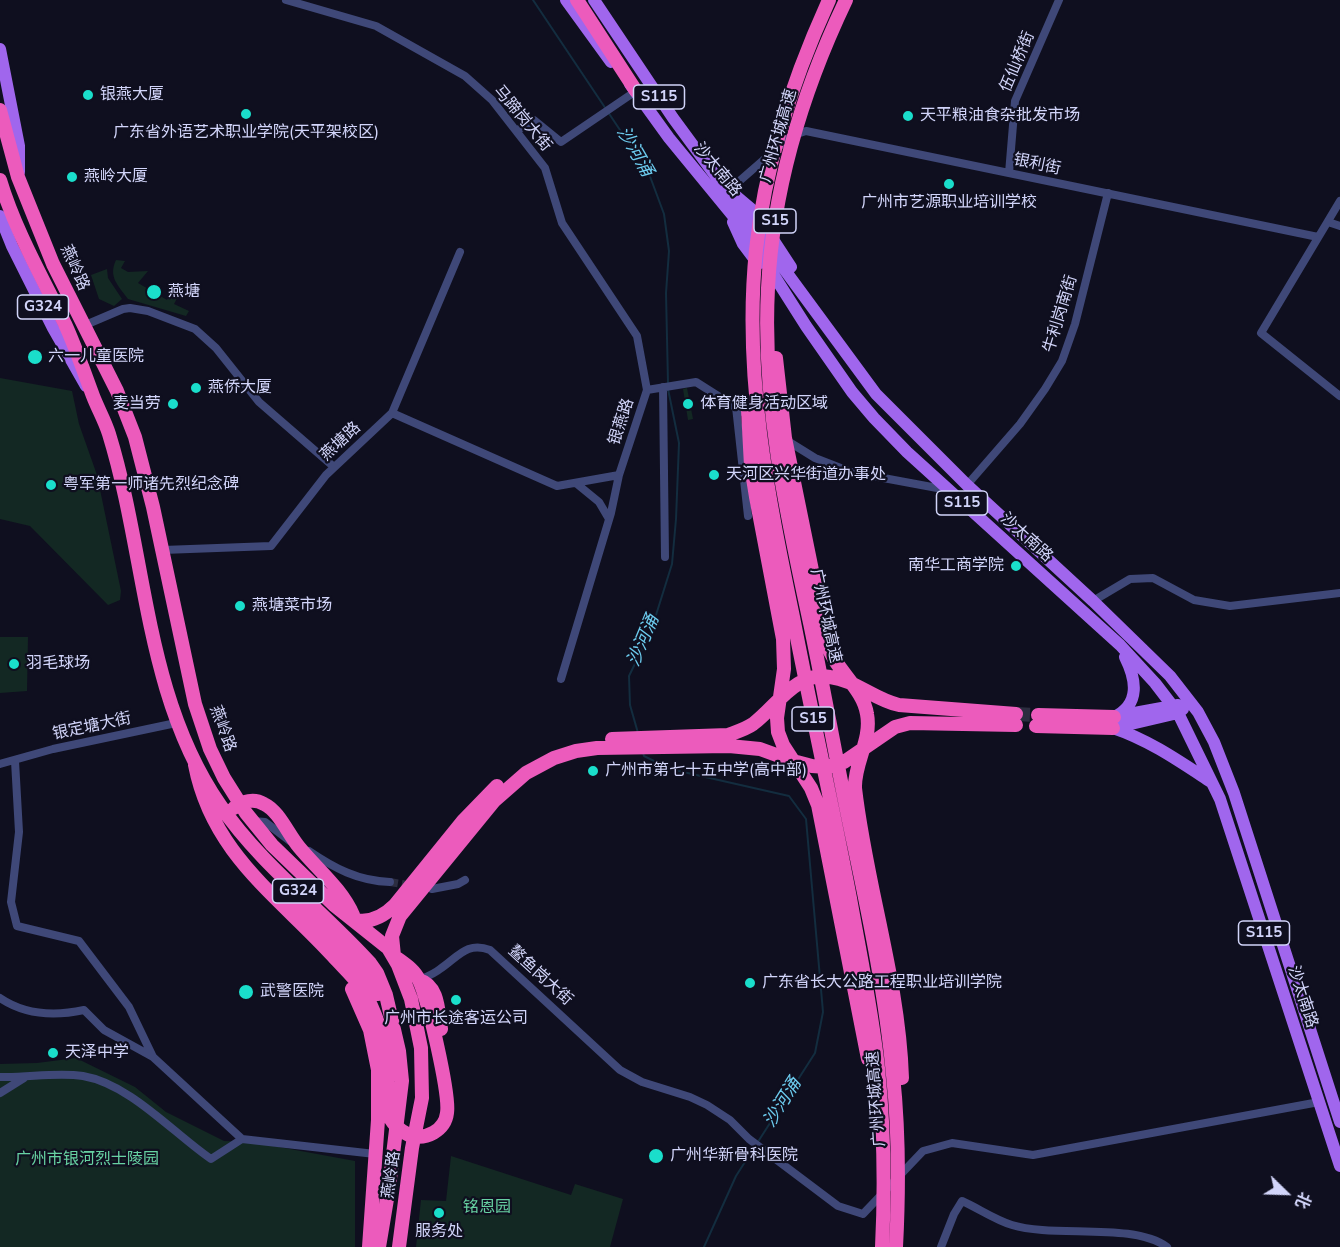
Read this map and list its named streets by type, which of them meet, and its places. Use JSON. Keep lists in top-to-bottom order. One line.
{"streets":{"highway":["广州环城高速","S15","燕岭路","G324"],"main road":["S115","沙太南路"],"street":["伍仙桥街","马蹄岗大街","银利街","牛利岗南街","银燕路","燕塘路","银定塘大街","鳌鱼岗大街"]},"crossings":[["伍仙桥街","银利街"],["马蹄岗大街","银燕路"],["银利街","沙太南路"],["银利街","牛利岗南街"],["沙太南路","牛利岗南街"],["沙太南路","银燕路"],["沙太南路","鳌鱼岗大街"],["燕岭路","燕塘路"],["燕岭路","银定塘大街"]],"water":["沙河涌"],"parks":["广州市银河烈士陵园","铭恩园"],"places":["银燕大厦","广东省外语艺术职业学院(天平架校区)","天平粮油食杂批发市场","燕岭大厦","广州市艺源职业培训学校","燕塘","六一儿童医院","燕侨大厦","麦当劳","体育健身活动区域","天河区兴华街道办事处","粤军第一师诸先烈纪念碑","南华工商学院","燕塘菜市场","羽毛球场","广州市第七十五中学(高中部)","广东省长大公路工程职业培训学院","武警医院","广州市长途客运公司","天泽中学","广州华新骨科医院","服务处"],"north":"bottom right"}
